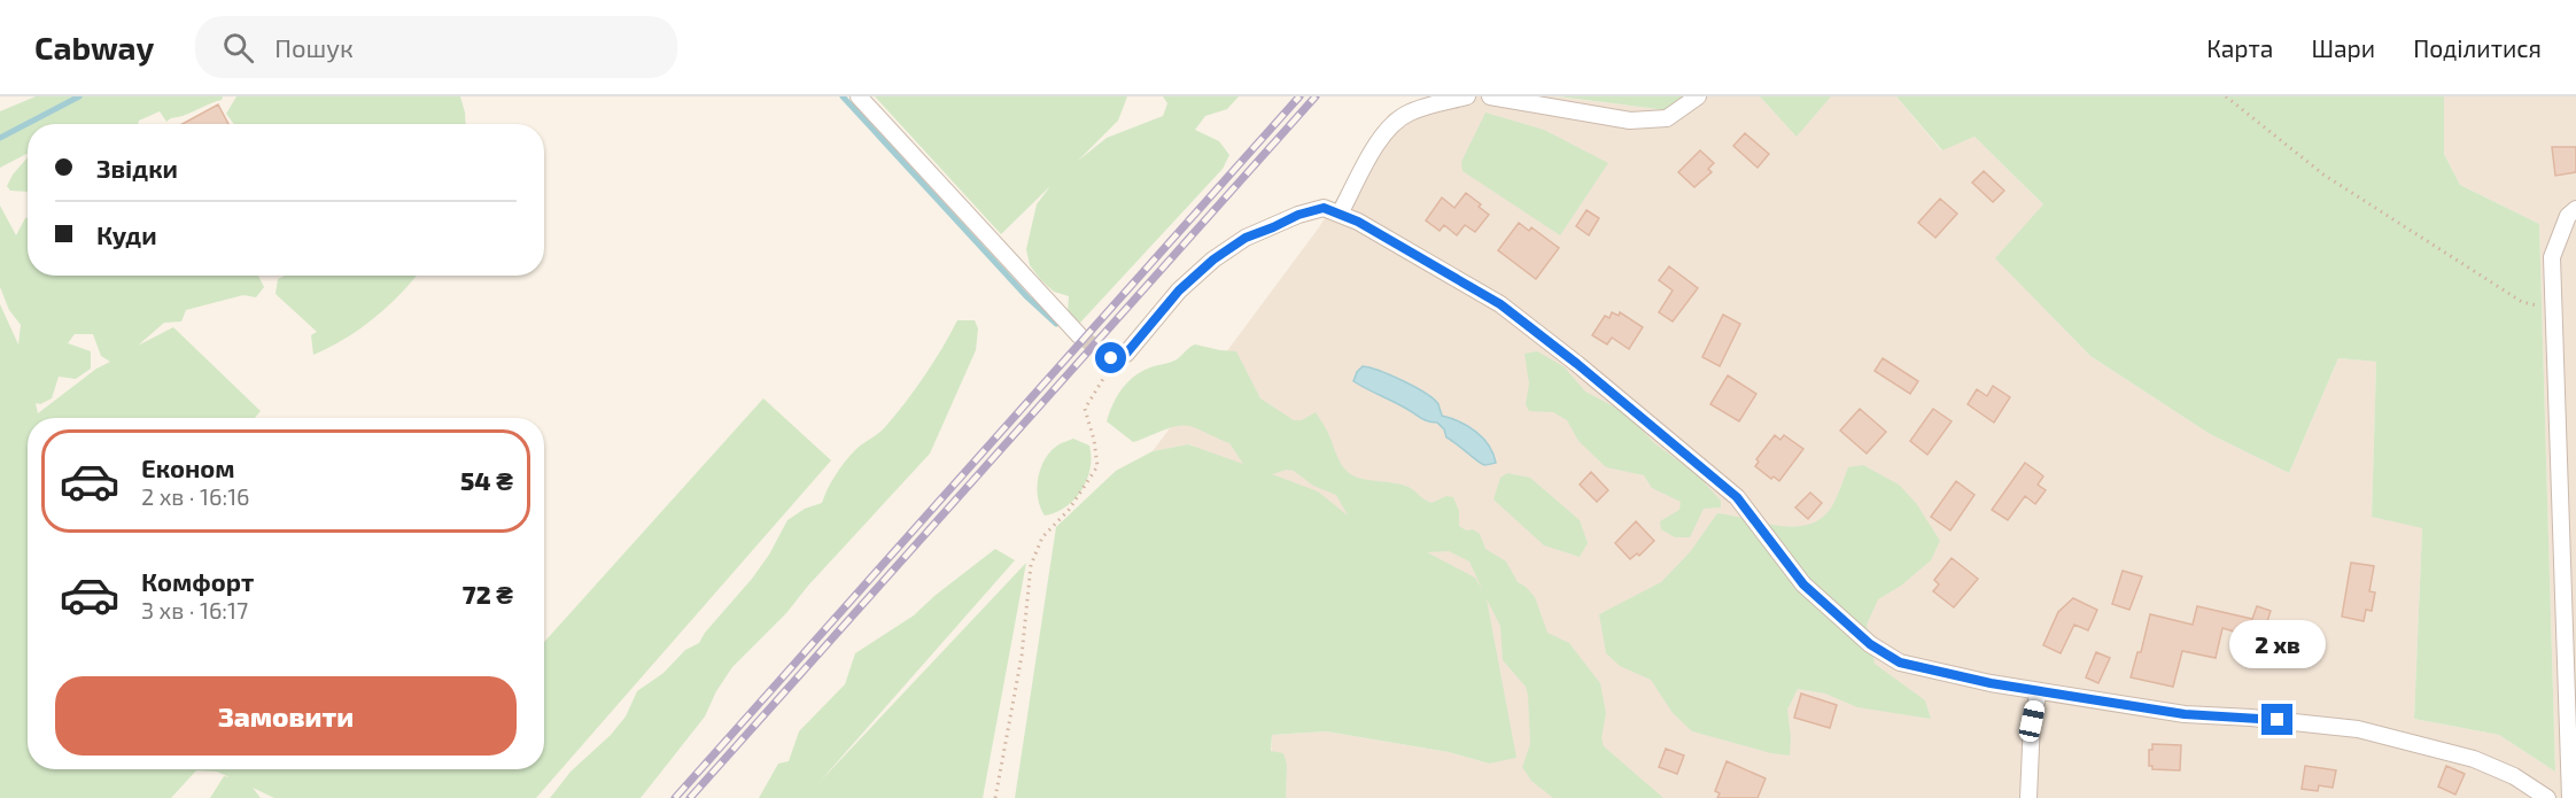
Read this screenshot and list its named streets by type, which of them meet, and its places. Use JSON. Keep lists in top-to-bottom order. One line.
{"page":{"header":"Cabway","search":"Пошук","nav":["Карта","Шари","Поділитися"],"banner":["Звідки","Куди"],"list":[{"name":"Економ","note":"2 хв · 16:16","value":"54 ₴"},{"name":"Комфорт","note":"3 хв · 16:17","value":"72 ₴"}],"bubble":"2 хв","buttons":"Замовити"}}
